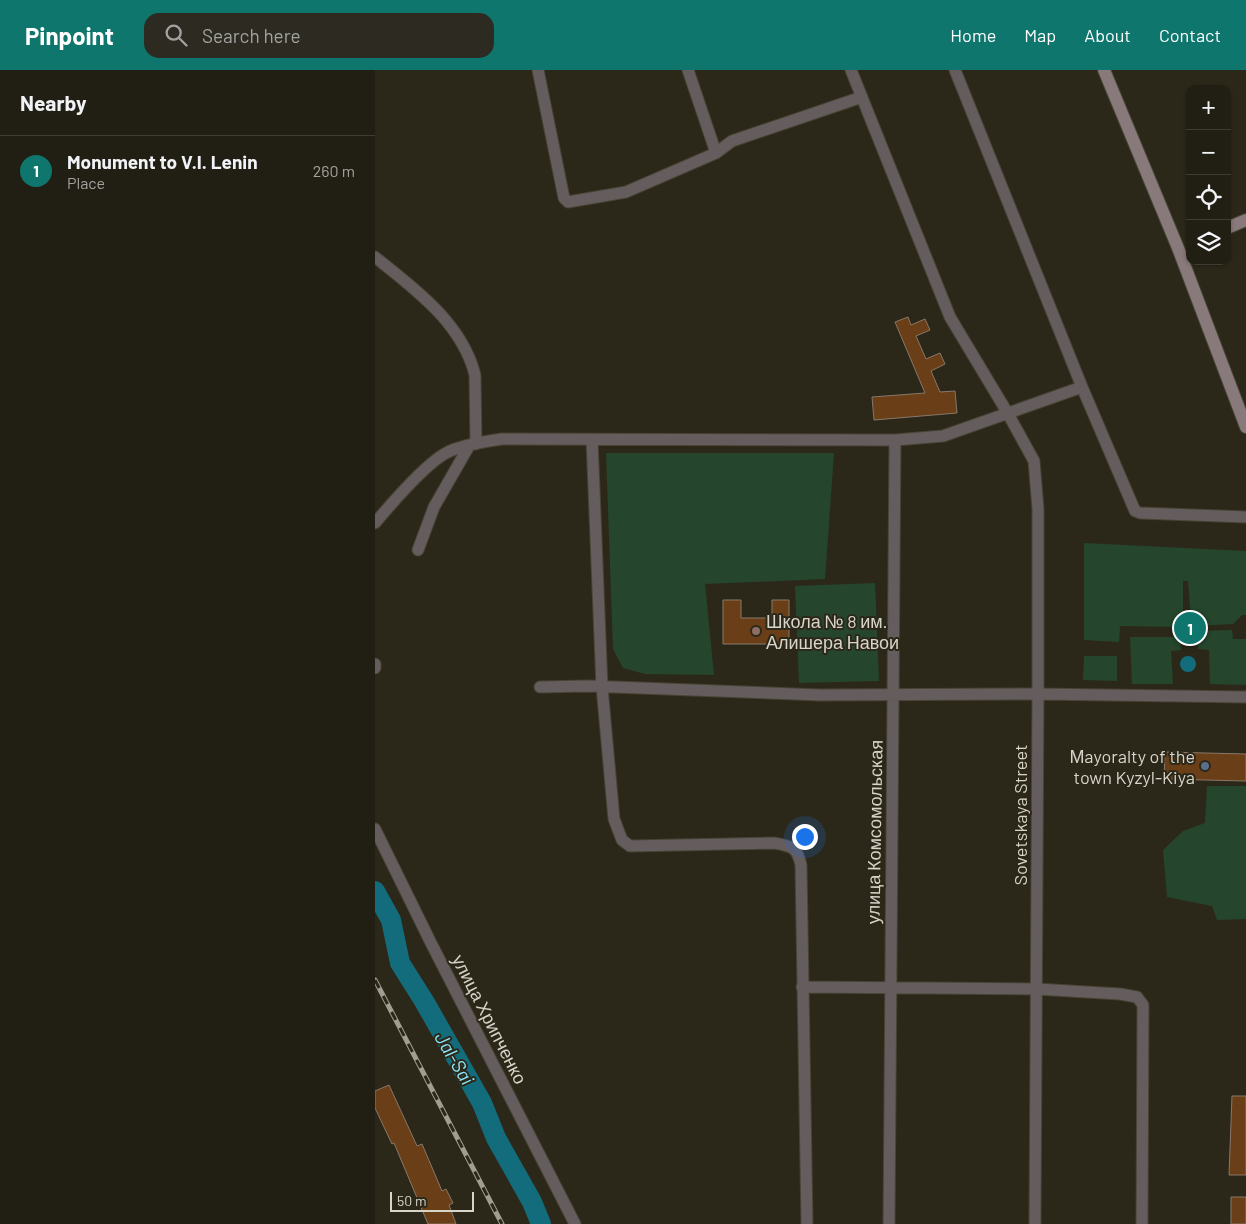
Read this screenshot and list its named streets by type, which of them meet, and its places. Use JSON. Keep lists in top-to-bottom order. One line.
{"streets":{"street":["Sovetskaya Street","улица Комсомольская","улица Хрипченко"]},"water":["Jal-Sai"],"places":["Школа № 8 им. Алишера Навои","Мayoralty of the town Kyzyl-Kiya"],"scale_bar":"50 m","page":{"header":"Pinpoint","search":"Search here","nav":["Home","Map","About","Contact"],"heading":"Nearby","map_buttons":["+","−"],"list":[{"mark":"1","name":"Monument to V.I. Lenin","note":"Place","value":"260 m"}],"pins":"1","scale":"50 m"}}
